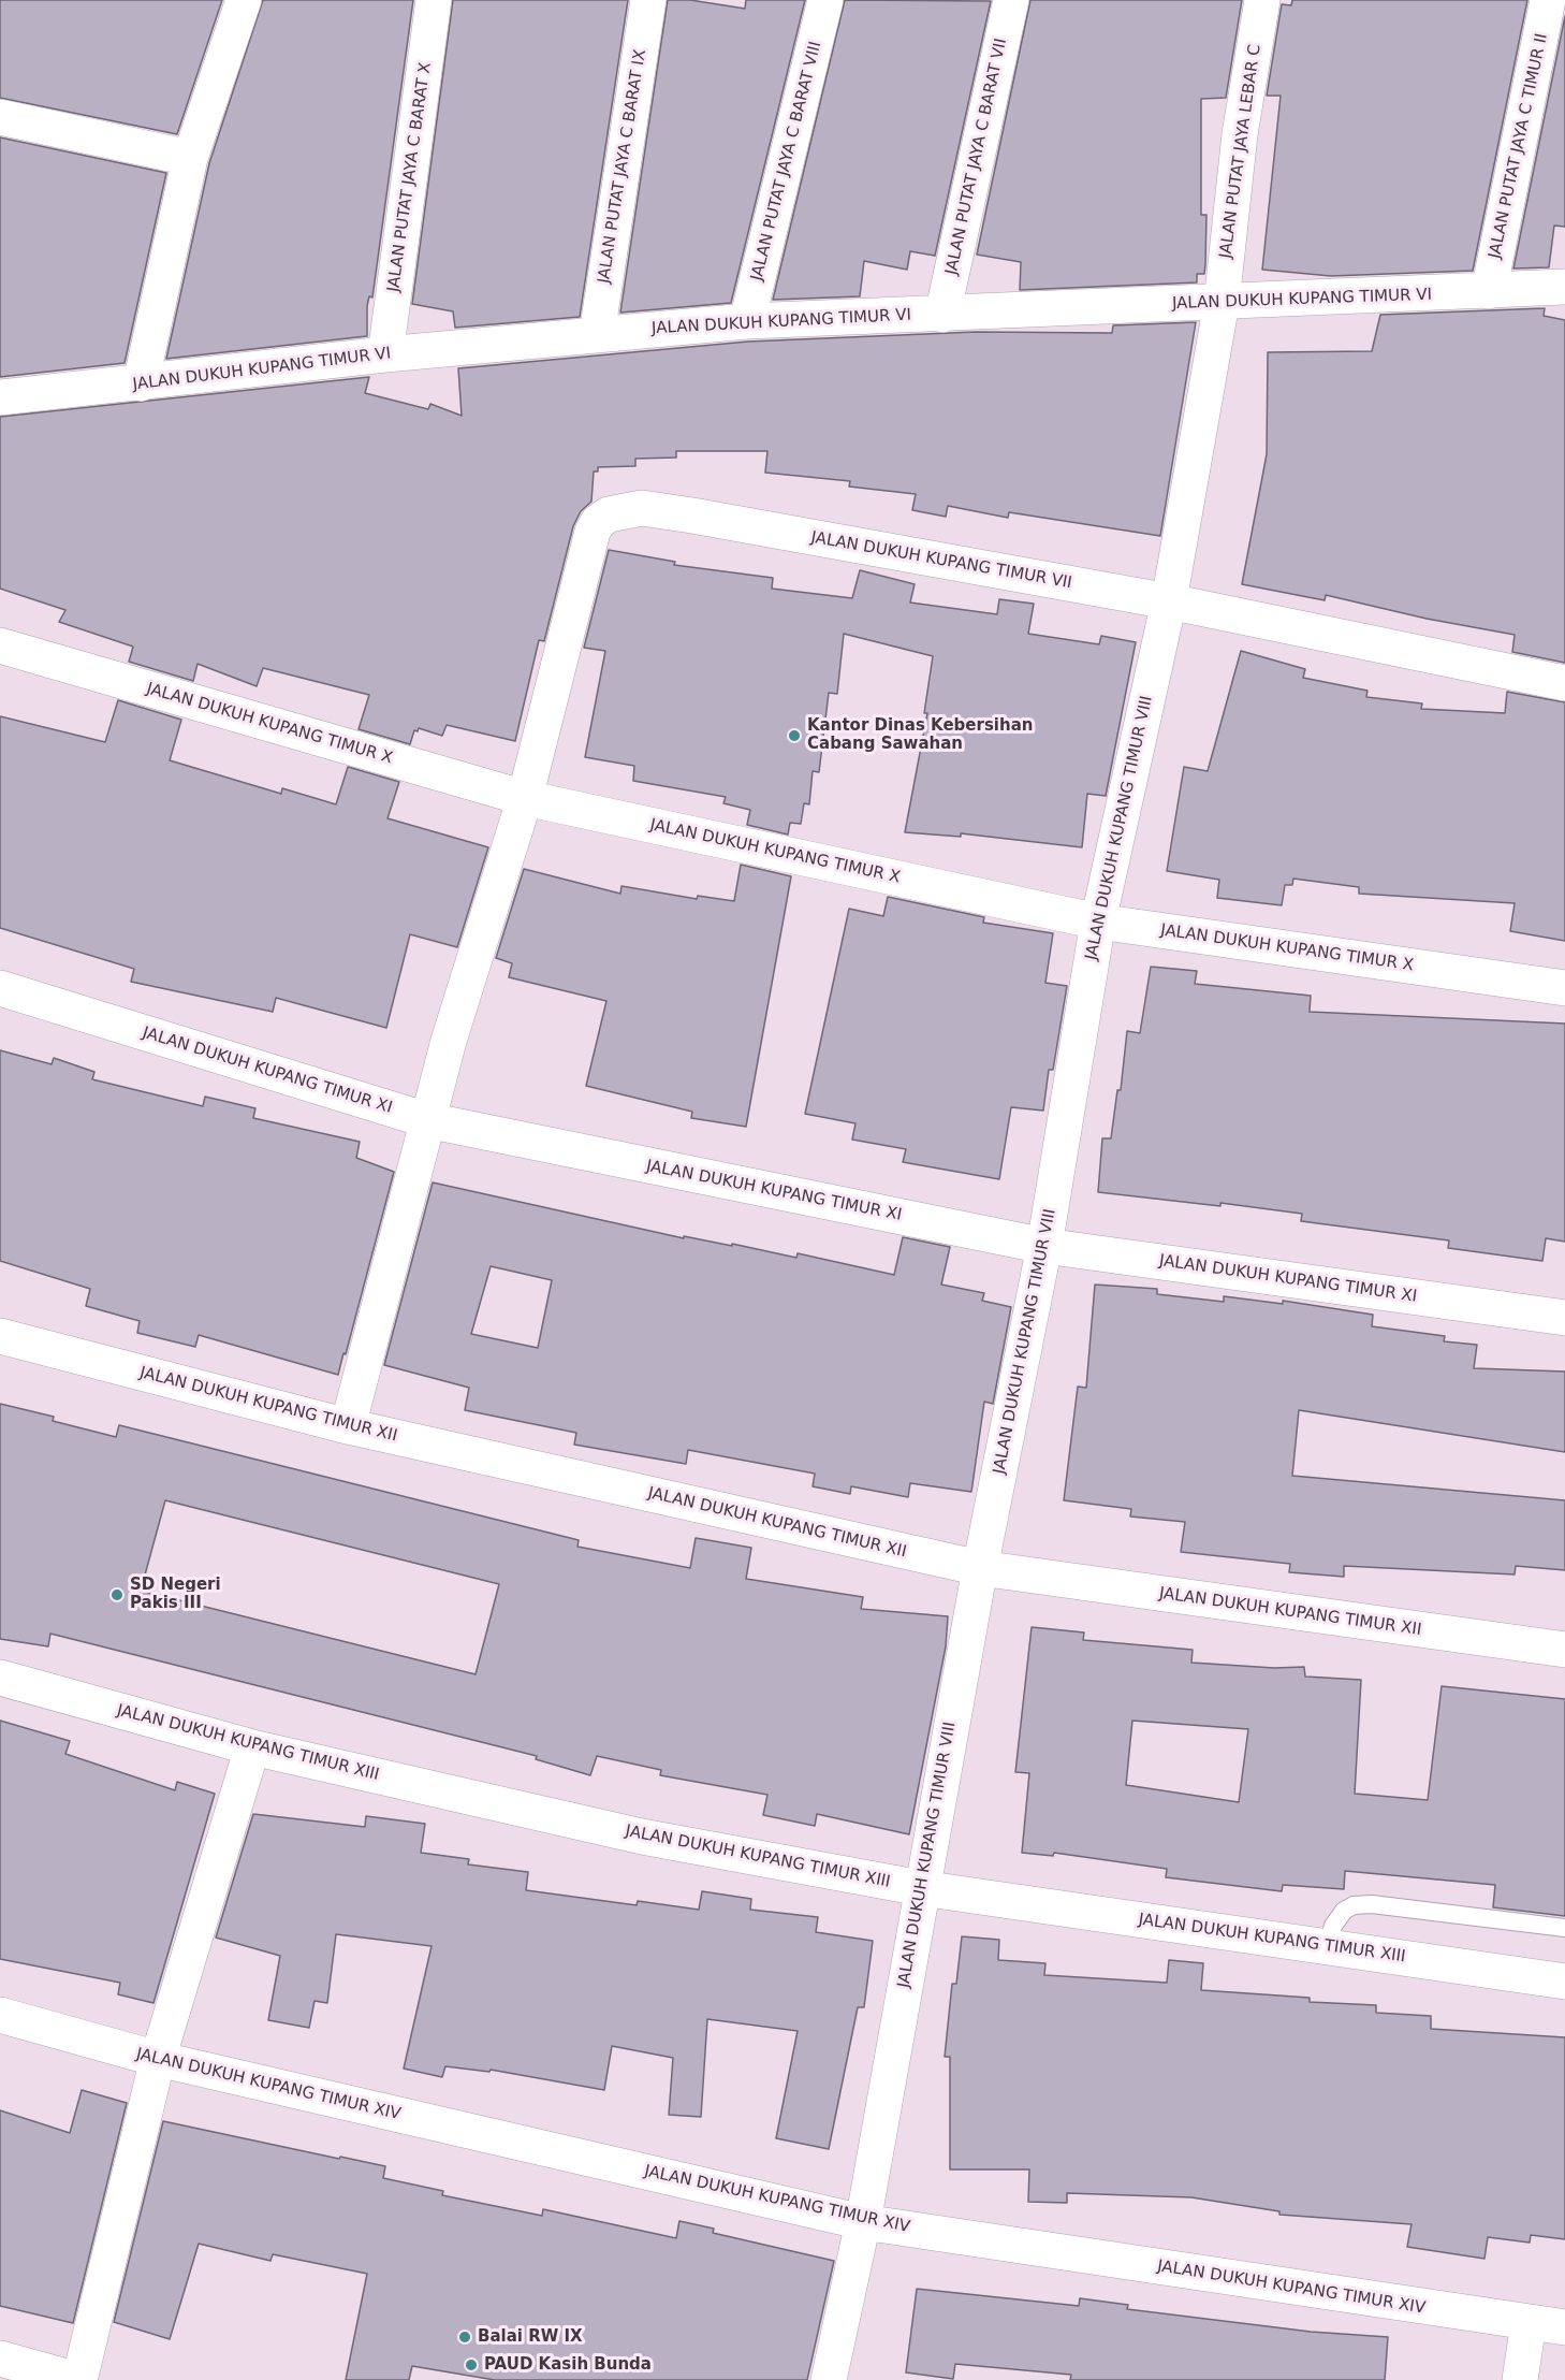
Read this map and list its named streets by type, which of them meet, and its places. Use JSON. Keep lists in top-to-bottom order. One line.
{"streets":{"street":["JALAN PUTAT JAYA C TIMUR II","JALAN PUTAT JAYA LEBAR C","JALAN PUTAT JAYA C BARAT VII","JALAN PUTAT JAYA C BARAT VIII","JALAN PUTAT JAYA C BARAT IX","JALAN PUTAT JAYA C BARAT X","JALAN DUKUH KUPANG TIMUR VI","JALAN DUKUH KUPANG TIMUR VII","JALAN DUKUH KUPANG TIMUR X","JALAN DUKUH KUPANG TIMUR VIII","JALAN DUKUH KUPANG TIMUR XI","JALAN DUKUH KUPANG TIMUR XII","JALAN DUKUH KUPANG TIMUR XIII","JALAN DUKUH KUPANG TIMUR XIV"]},"crossings":[["JALAN PUTAT JAYA C TIMUR II","JALAN DUKUH KUPANG TIMUR VI"],["JALAN PUTAT JAYA LEBAR C","JALAN DUKUH KUPANG TIMUR VI"],["JALAN PUTAT JAYA LEBAR C","JALAN DUKUH KUPANG TIMUR VIII"],["JALAN PUTAT JAYA C BARAT VII","JALAN DUKUH KUPANG TIMUR VI"],["JALAN PUTAT JAYA C BARAT VIII","JALAN DUKUH KUPANG TIMUR VI"],["JALAN PUTAT JAYA C BARAT IX","JALAN DUKUH KUPANG TIMUR VI"],["JALAN PUTAT JAYA C BARAT X","JALAN DUKUH KUPANG TIMUR VI"],["JALAN DUKUH KUPANG TIMUR VI","JALAN DUKUH KUPANG TIMUR VIII"],["JALAN DUKUH KUPANG TIMUR VII","JALAN DUKUH KUPANG TIMUR X"],["JALAN DUKUH KUPANG TIMUR VII","JALAN DUKUH KUPANG TIMUR VIII"],["JALAN DUKUH KUPANG TIMUR VII","JALAN DUKUH KUPANG TIMUR XI"],["JALAN DUKUH KUPANG TIMUR VII","JALAN DUKUH KUPANG TIMUR XII"],["JALAN DUKUH KUPANG TIMUR X","JALAN DUKUH KUPANG TIMUR VIII"],["JALAN DUKUH KUPANG TIMUR VIII","JALAN DUKUH KUPANG TIMUR XI"],["JALAN DUKUH KUPANG TIMUR VIII","JALAN DUKUH KUPANG TIMUR XII"],["JALAN DUKUH KUPANG TIMUR VIII","JALAN DUKUH KUPANG TIMUR XIII"],["JALAN DUKUH KUPANG TIMUR VIII","JALAN DUKUH KUPANG TIMUR XIV"]],"places":["Kantor Dinas Kebersihan Cabang Sawahan","SD Negeri Pakis III","Balai RW IX","PAUD Kasih Bunda"]}
